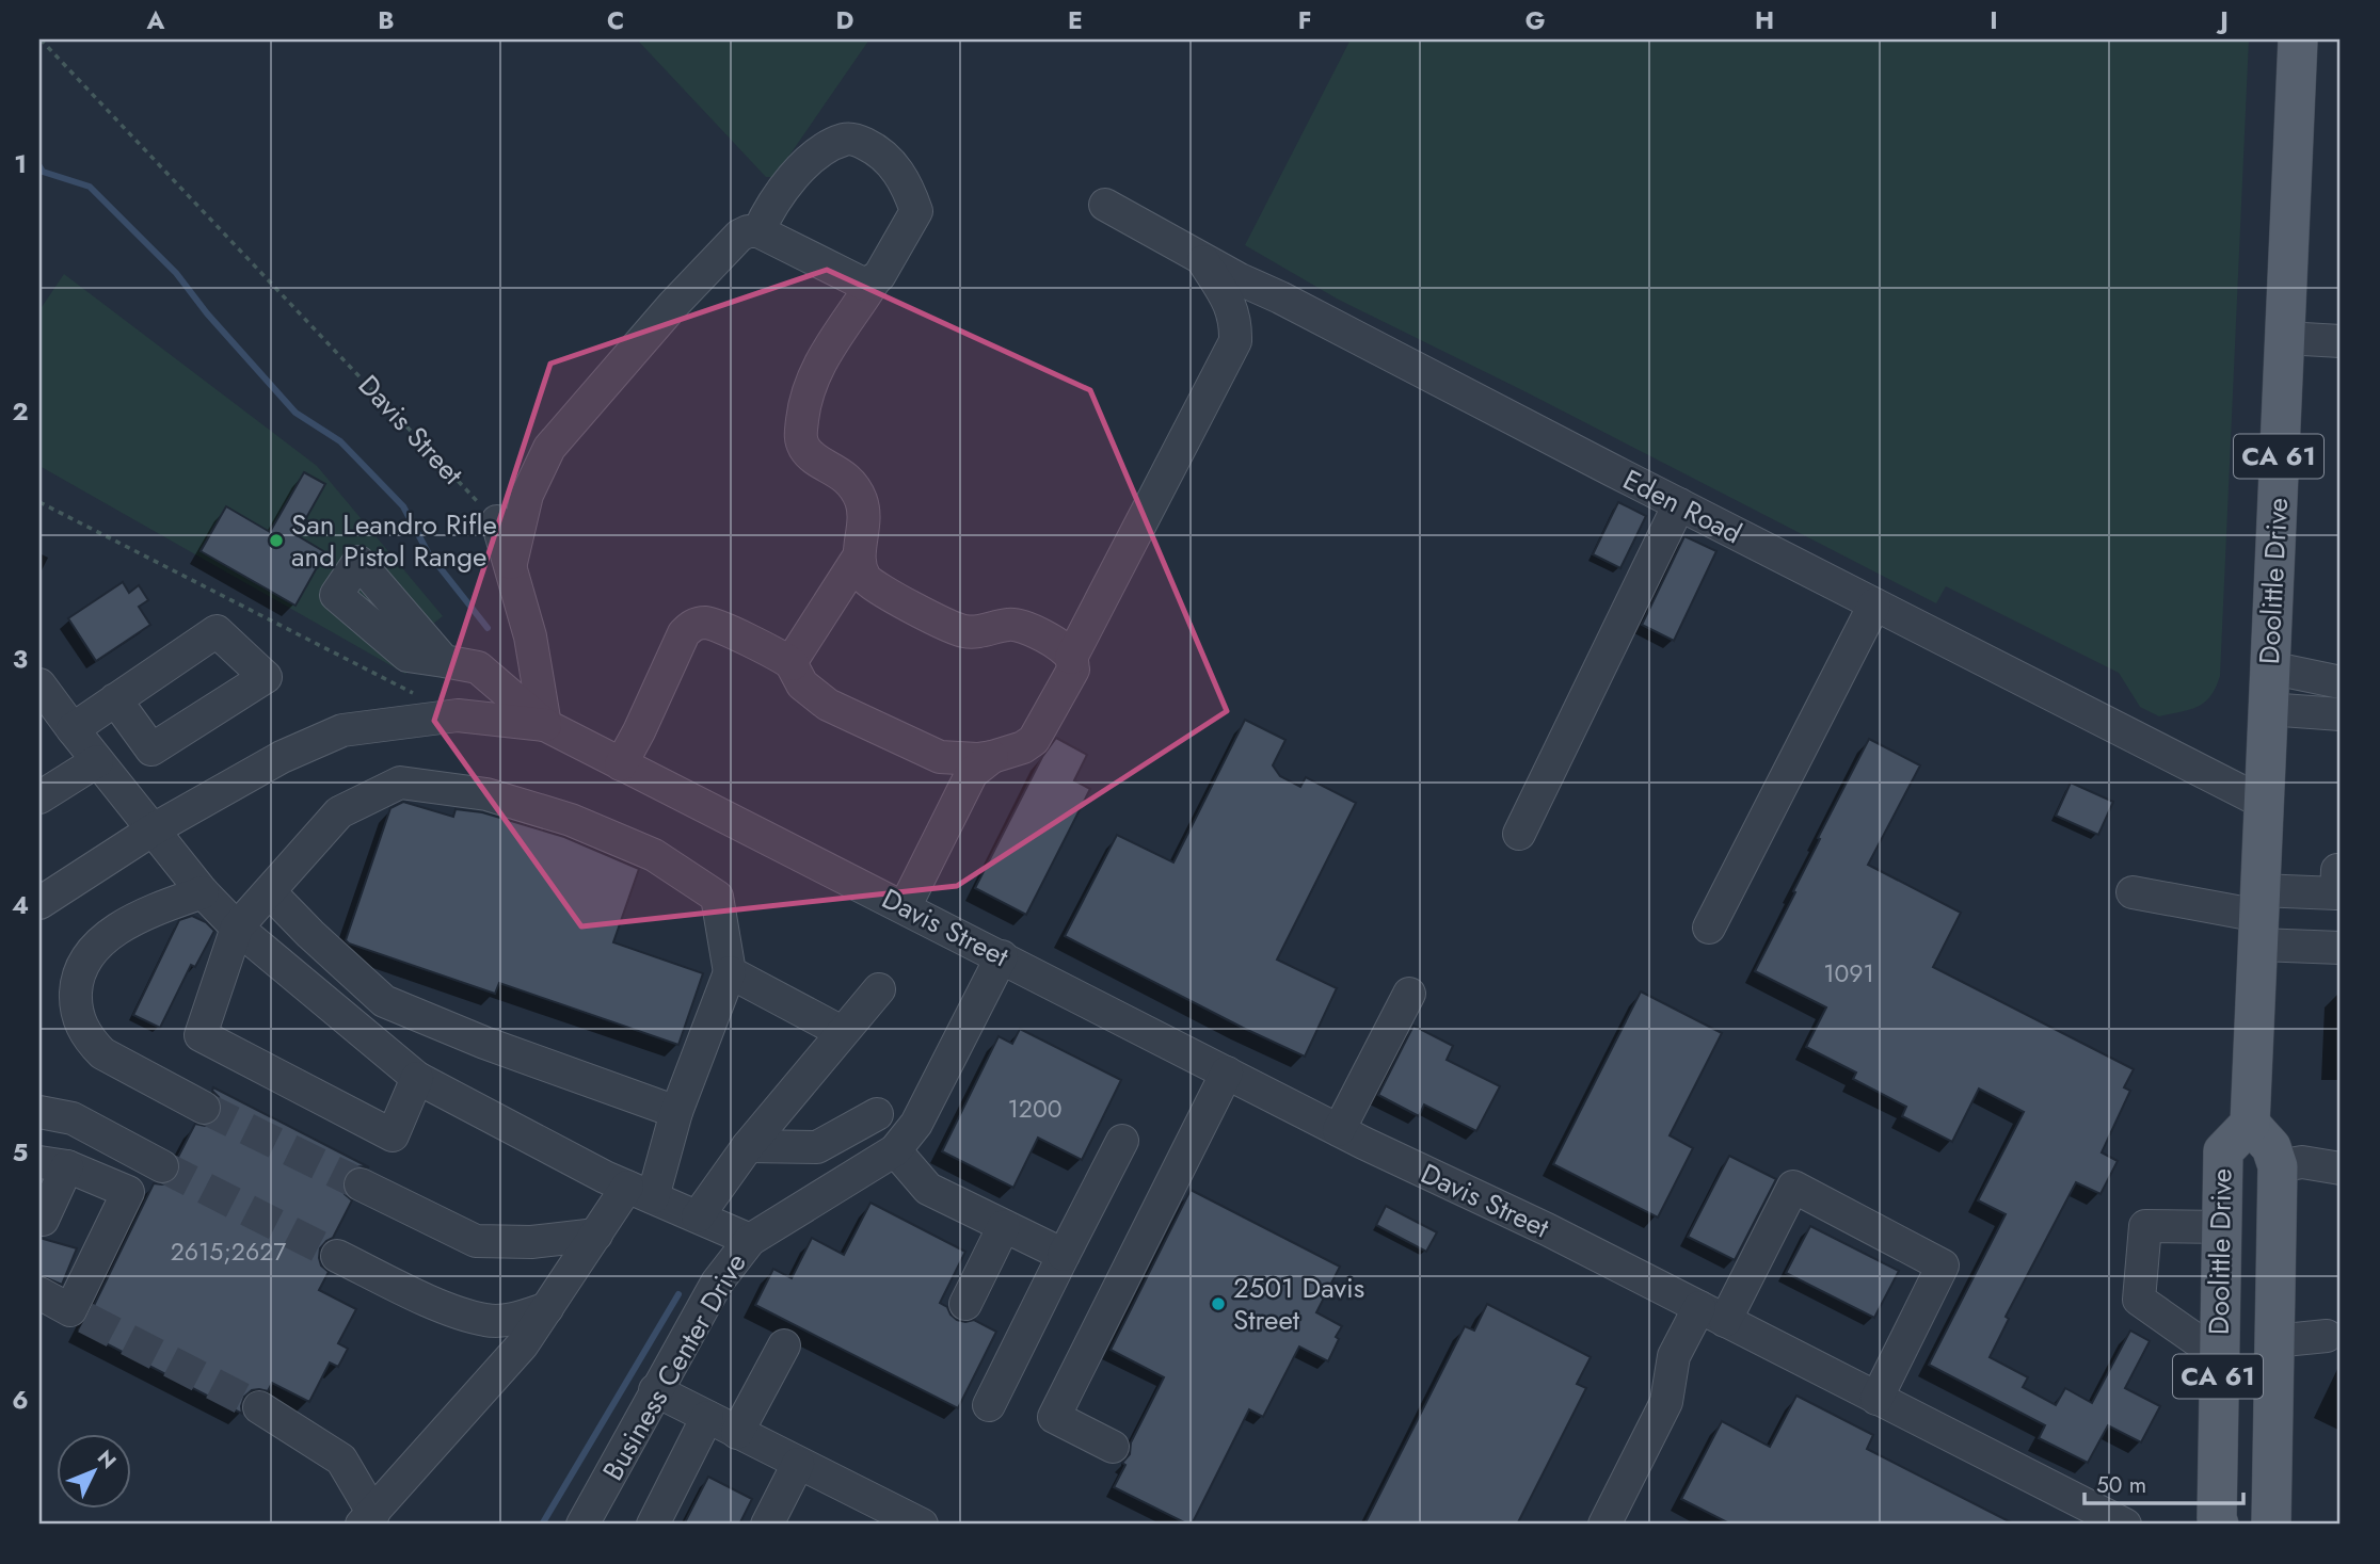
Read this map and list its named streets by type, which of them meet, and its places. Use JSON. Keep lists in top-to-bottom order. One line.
{"streets":{"main road":["CA 61","Doolittle Drive"],"street":["Davis Street","Eden Road","Business Center Drive"]},"crossings":[["Davis Street","Business Center Drive"],["Eden Road","Doolittle Drive"]],"places":["San Leandro Rifle and Pistol Range","2501 Davis Street"],"house_numbers":["1091","1200","2615;2627"],"scale_bar":"50 m","north":"top right","grid":{"columns":["A","B","C","D","E","F","G","H","I","J"],"rows":["1","2","3","4","5","6"]}}
